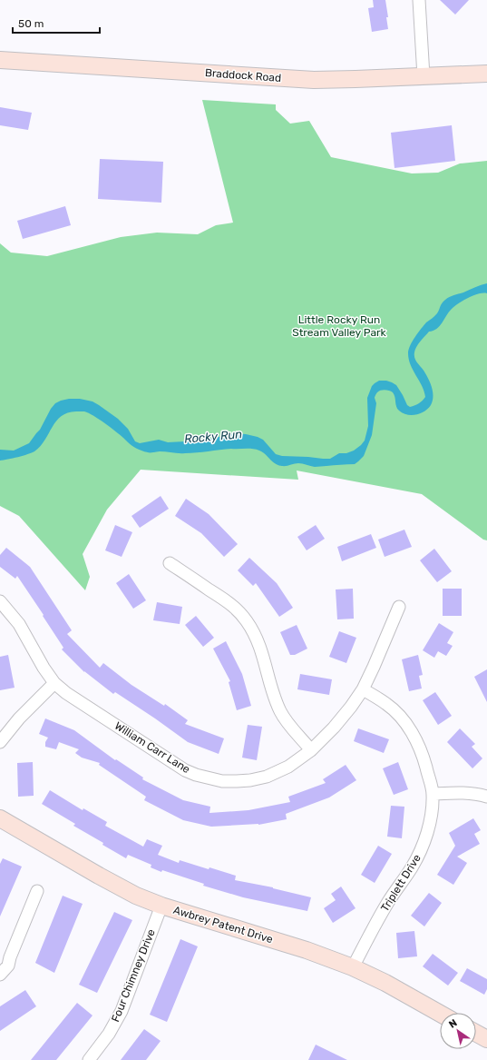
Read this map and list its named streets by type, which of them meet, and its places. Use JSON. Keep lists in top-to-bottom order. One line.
{"streets":{"street":["Braddock Road","William Carr Lane","Triplett Drive","Awbrey Patent Drive","Four Chimney Drive"]},"crossings":[["William Carr Lane","Triplett Drive"],["Triplett Drive","Awbrey Patent Drive"],["Awbrey Patent Drive","Four Chimney Drive"]],"water":["Rocky Run"],"parks":["Little Rocky Run Stream Valley Park"],"scale_bar":"50 m","north":"top left"}
